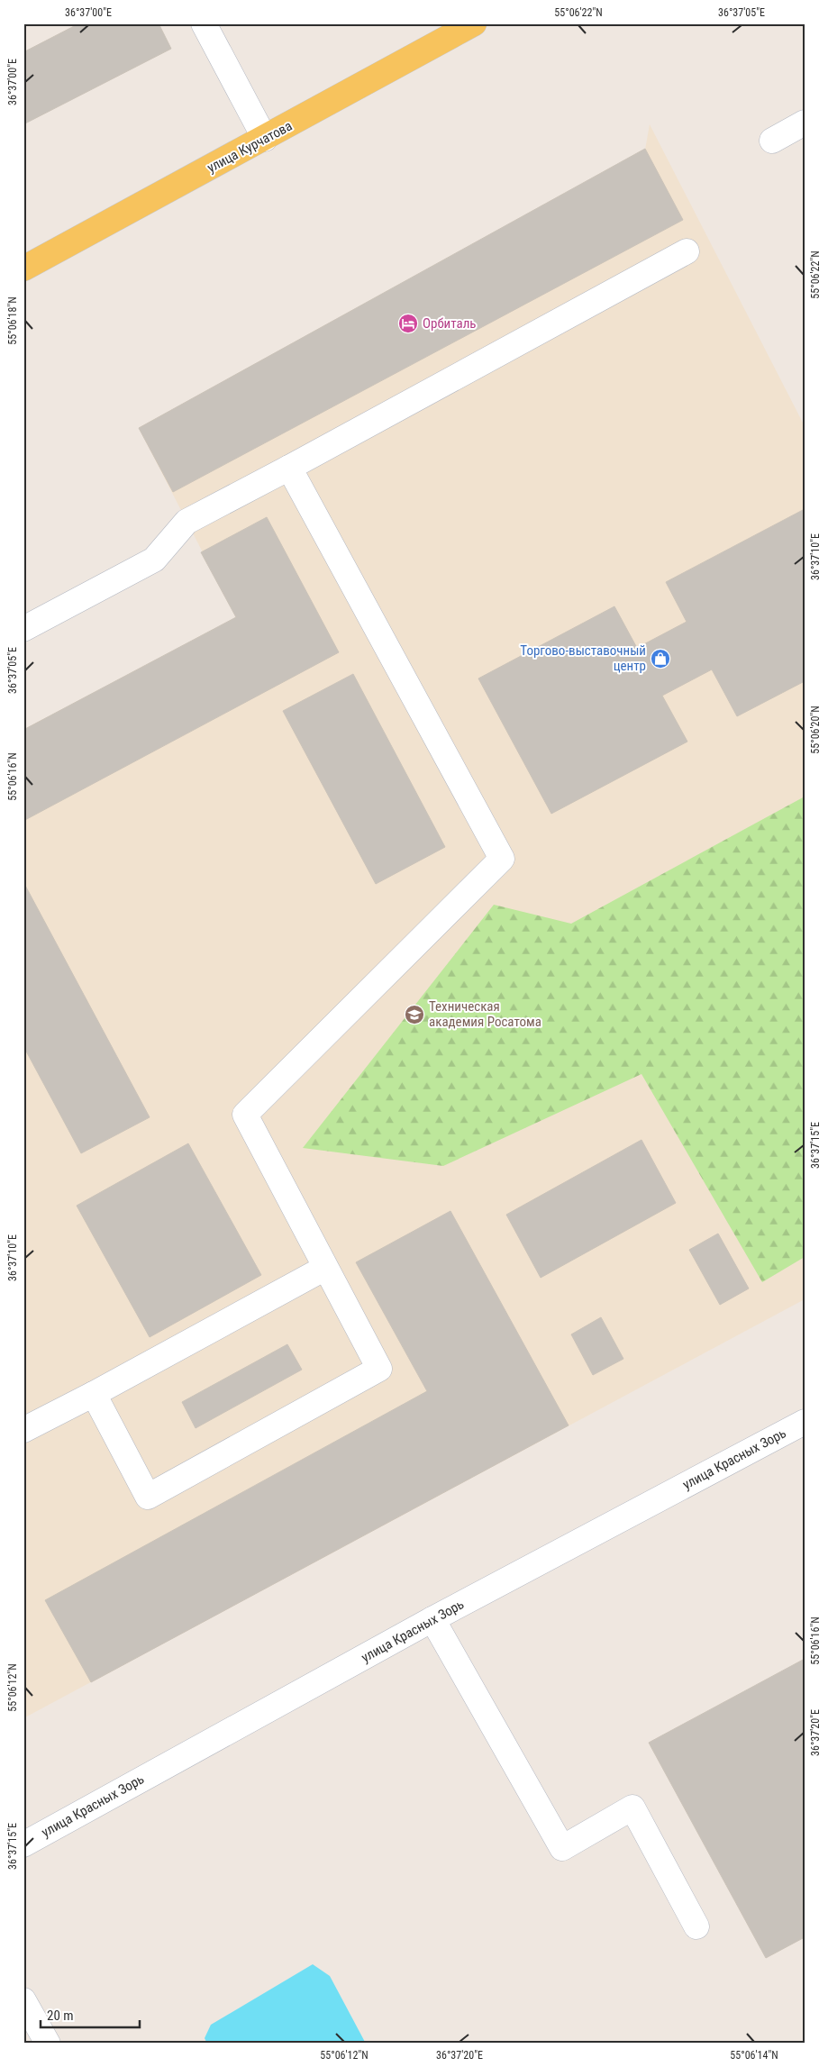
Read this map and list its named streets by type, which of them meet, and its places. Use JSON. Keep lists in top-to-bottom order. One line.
{"streets":{"main road":["улица Курчатова"],"street":["улица Красных Зорь"]},"places":{"hotel":["Орбиталь"],"shop":["Торгово-выставочный центр"],"school or university":["Техническая академия Росатома"]},"scale_bar":"20 m","coordinates":["36°37'00\"E","55°06'22\"N","36°37'05\"E","55°06'18\"N","36°37'10\"E","55°06'20\"N","55°06'16\"N","36°37'15\"E","55°06'12\"N","36°37'20\"E","55°06'14\"N"]}
